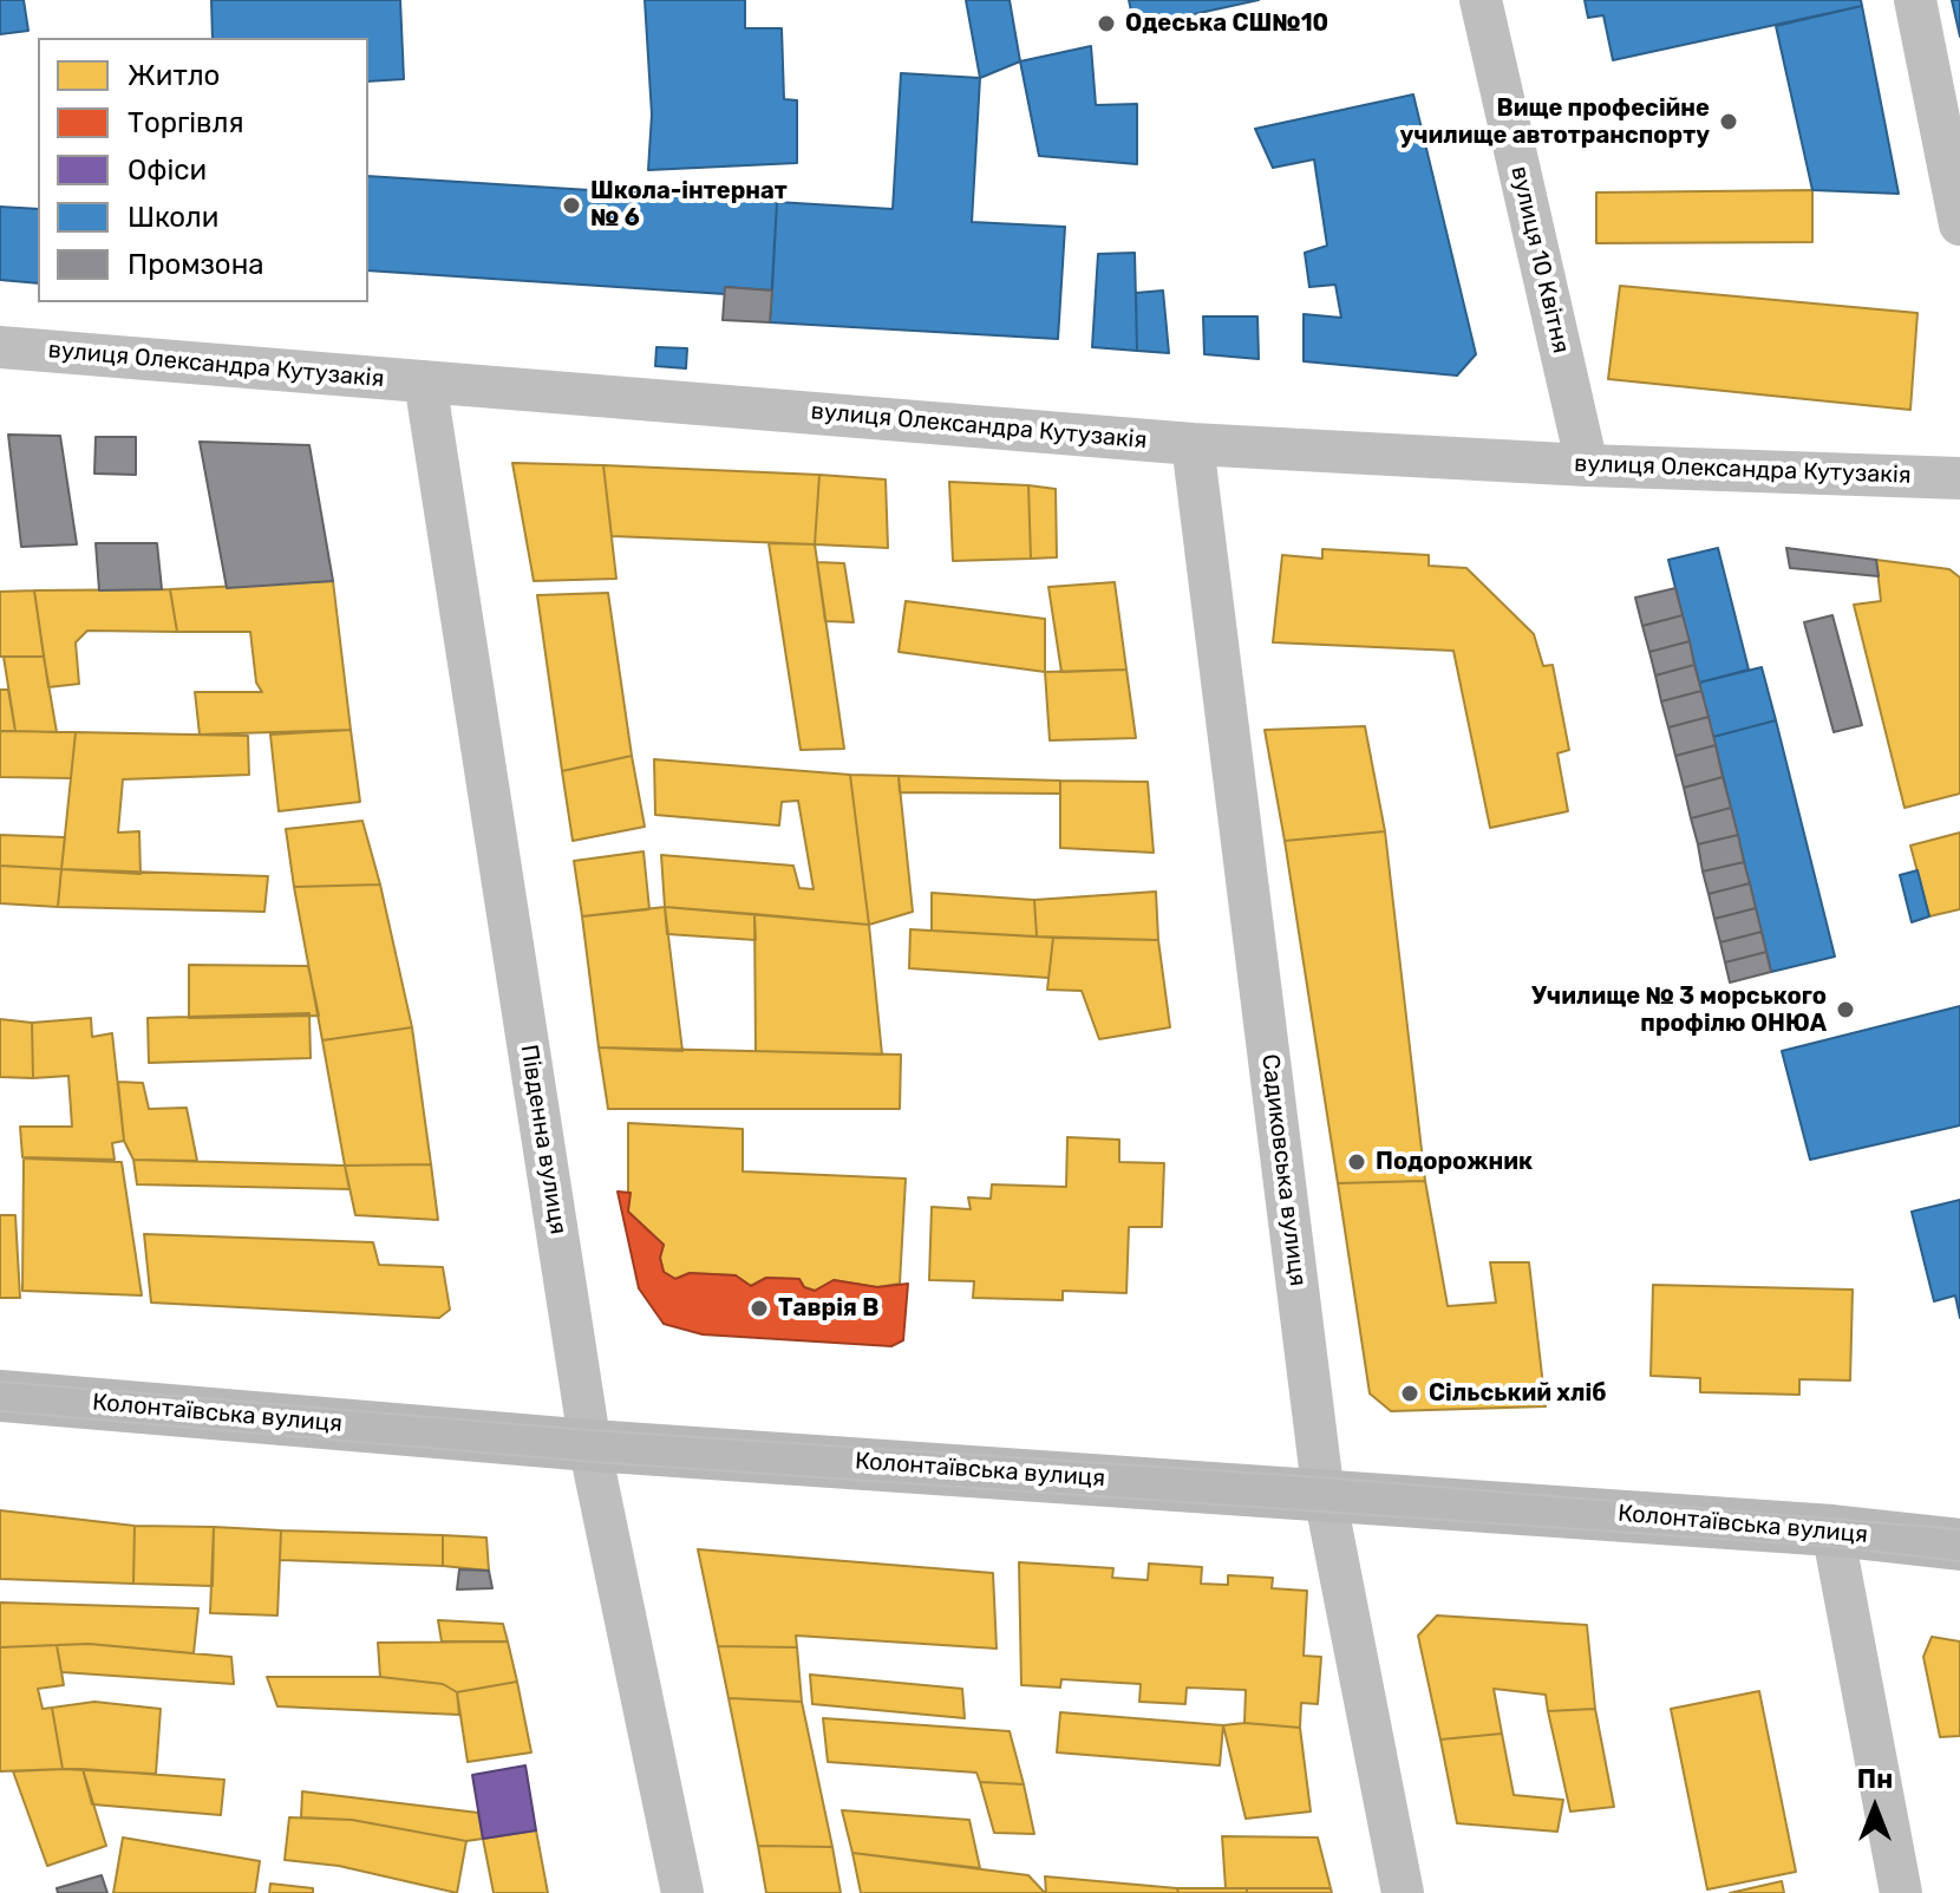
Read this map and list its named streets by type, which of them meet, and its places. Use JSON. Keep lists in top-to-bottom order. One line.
{"streets":{"main road":["Колонтаївська вулиця"],"street":["вулиця 10 Квітня","вулиця Олександра Кутузакія","Південна вулиця","Садиковська вулиця"]},"crossings":[["вулиця 10 Квітня","вулиця Олександра Кутузакія"],["вулиця Олександра Кутузакія","Південна вулиця"],["вулиця Олександра Кутузакія","Садиковська вулиця"],["Південна вулиця","Колонтаївська вулиця"],["Садиковська вулиця","Колонтаївська вулиця"]],"places":["Одеська СШ№10","Вище професійне училище автотранспорту","Школа-інтернат № 6","Училище № 3 морського профілю ОНЮА","Подорожник","Таврія В","Сільський хліб"],"legend":["Житло","Торгівля","Офіси","Школи","Промзона"],"north":"top"}
